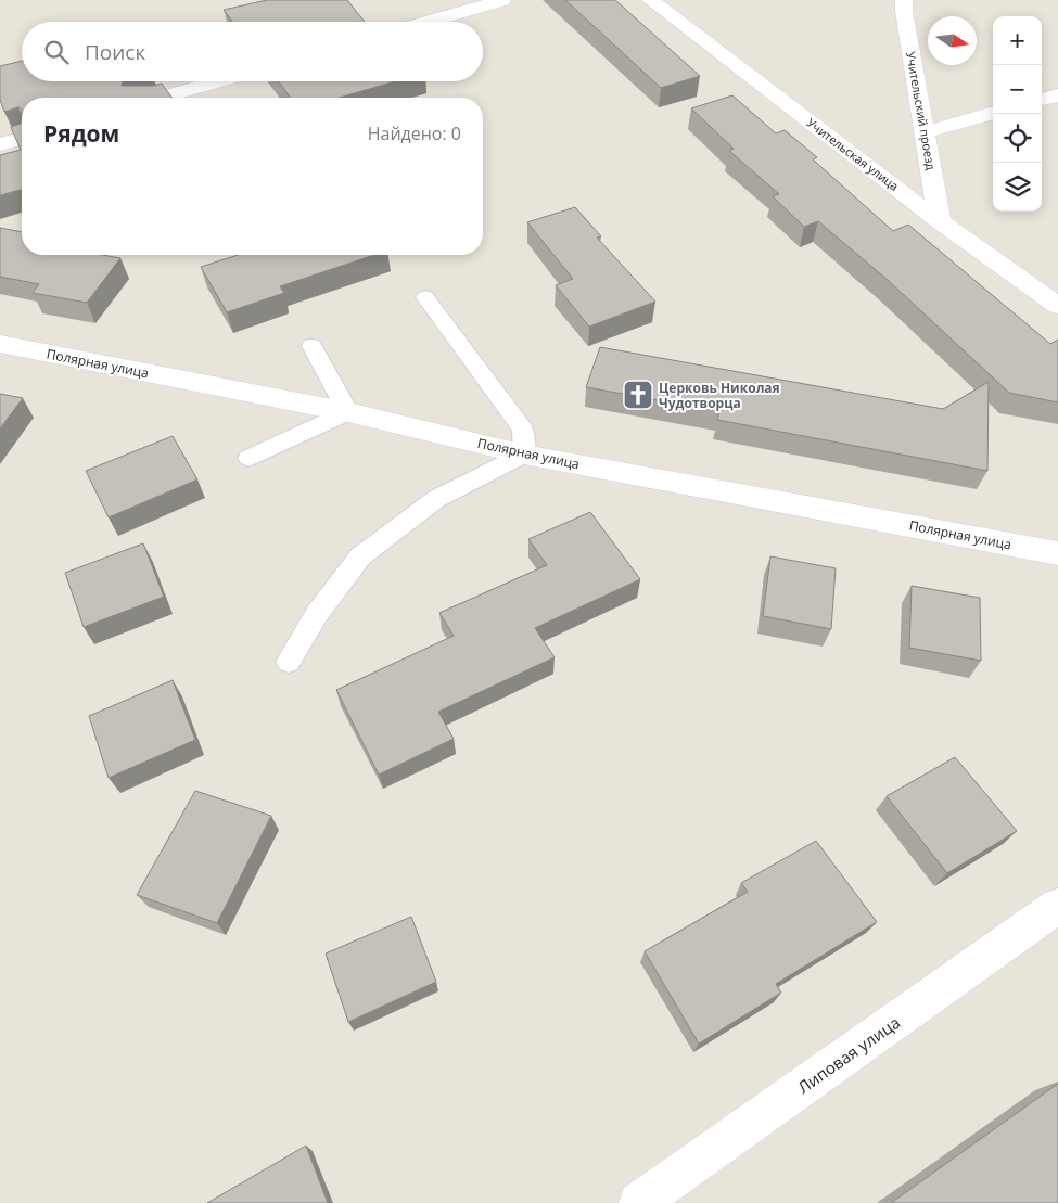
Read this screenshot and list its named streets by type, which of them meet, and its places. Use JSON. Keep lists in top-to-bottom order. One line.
{"streets":{"street":["Учительский проезд","Учительская улица","Полярная улица","Липовая улица"]},"crossings":[["Учительский проезд","Учительская улица"]],"places":{"church":["Церковь Николая Чудотворца"]},"north":"right","page":{"map_buttons":["+","−"],"search":"Поиск","heading":["Рядом","Найдено: 0"]}}
